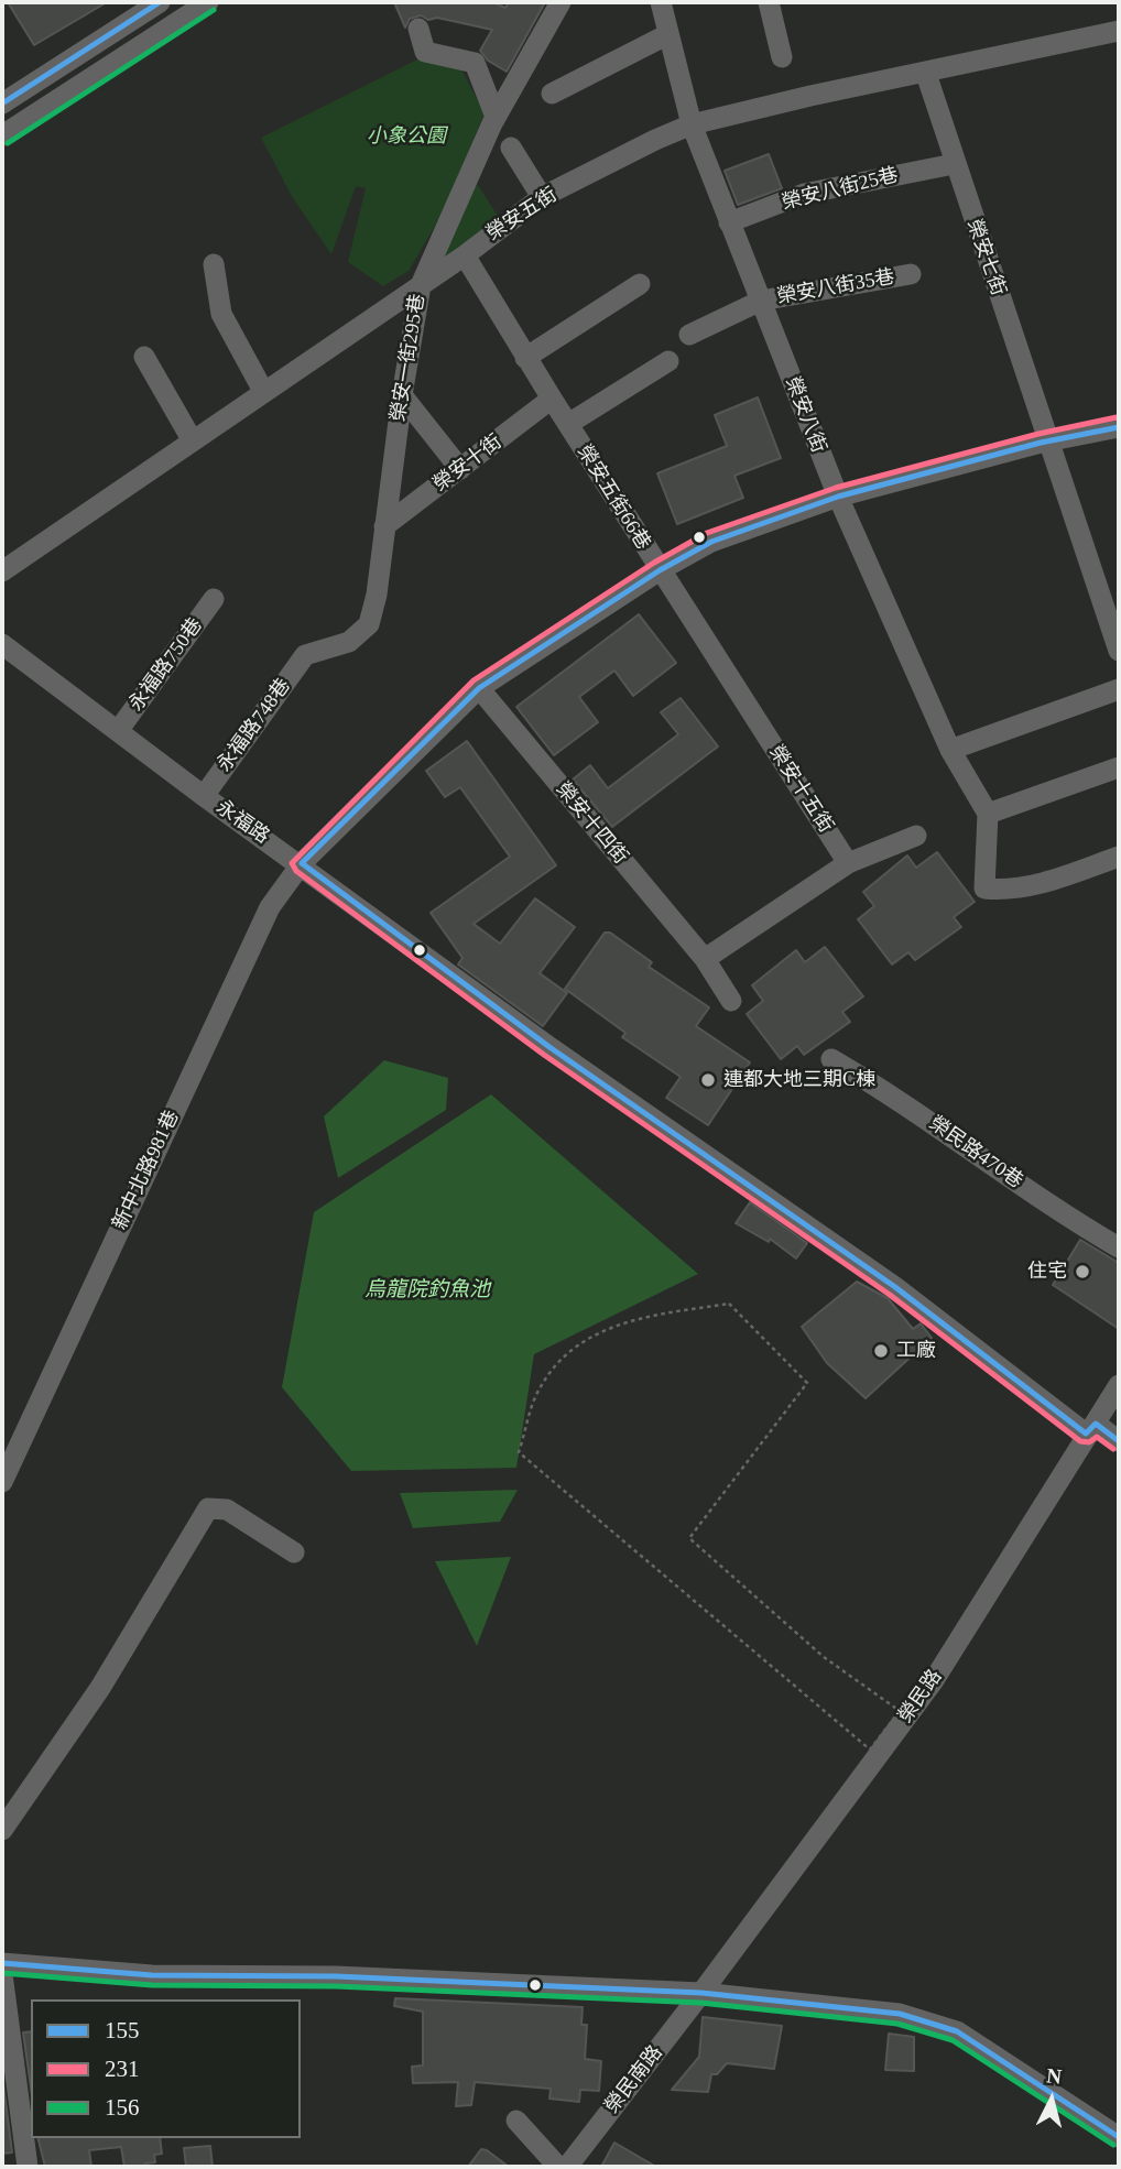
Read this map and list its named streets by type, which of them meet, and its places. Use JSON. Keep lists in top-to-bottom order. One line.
{"streets":{"street":["榮安八街25巷","榮安五街","榮安七街","榮安八街35巷","榮安一街295巷","榮安八街","榮安十街","榮安五街66巷","永福路750巷","永福路748巷","榮安十五街","永福路","榮安十四街","榮民路470巷","新中北路981巷","榮民路","榮民南路"]},"crossings":[["榮安八街25巷","榮安七街"],["榮安八街25巷","榮安八街"],["榮安五街","榮安七街"],["榮安五街","榮安一街295巷"],["榮安五街","榮安八街"],["榮安五街","榮安五街66巷"],["榮安七街","新中北路981巷"],["榮安八街35巷","榮安八街"],["榮安一街295巷","榮安十街"],["榮安一街295巷","永福路748巷"],["榮安八街","新中北路981巷"],["榮安十街","榮安五街66巷"],["榮安五街66巷","榮安十五街"],["榮安五街66巷","新中北路981巷"],["永福路750巷","永福路"],["永福路748巷","永福路"],["榮安十五街","新中北路981巷"],["永福路","新中北路981巷"],["永福路","榮民路"],["榮安十四街","新中北路981巷"],["榮民路","榮民南路"]],"water":["烏龍院釣魚池"],"parks":["小象公園"],"places":["連都大地三期C棟","住宅","工廠"],"lines":["transit line 155","transit line 156","transit line 231"],"legend":["155","231","156"],"north":"top"}
